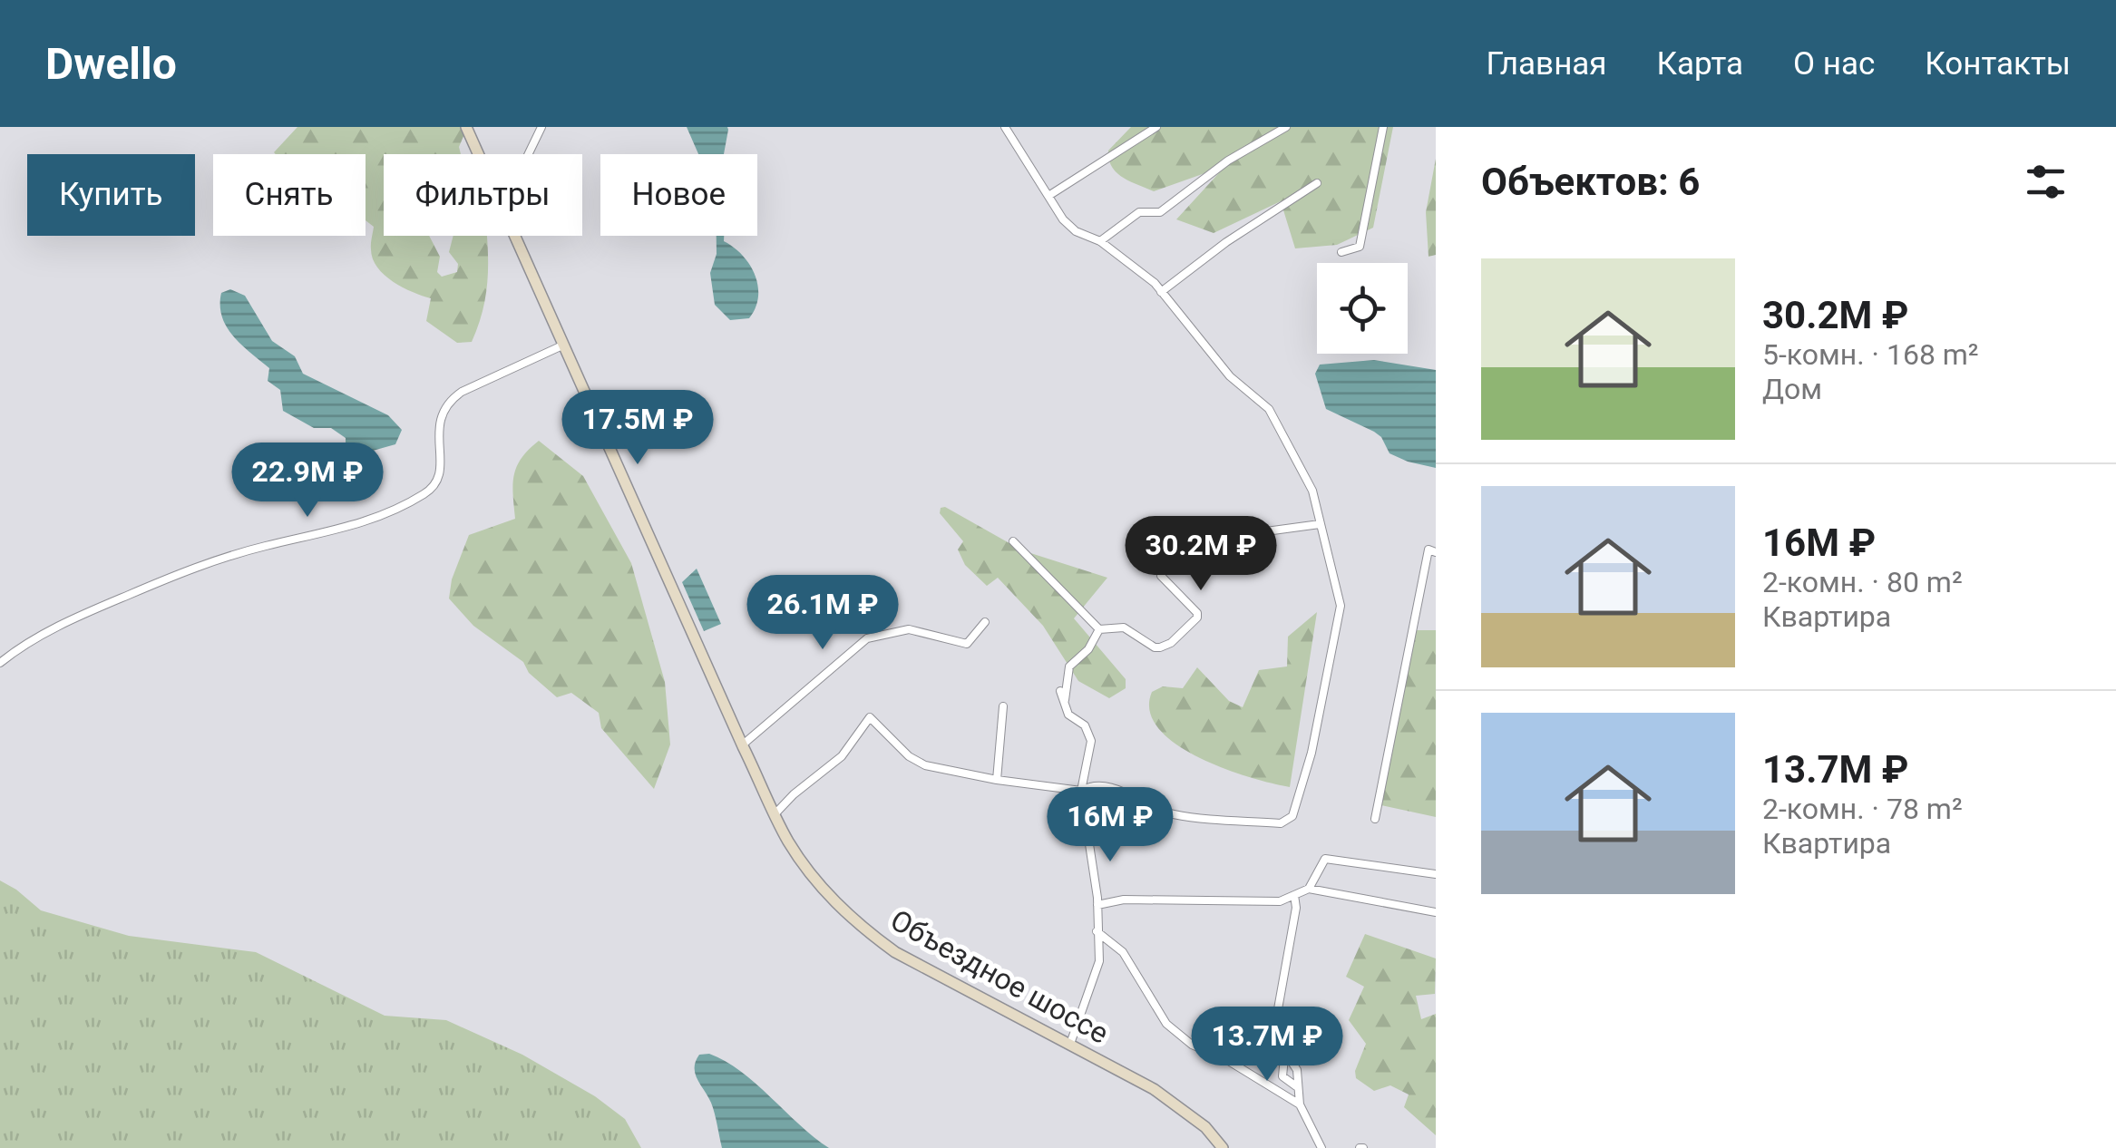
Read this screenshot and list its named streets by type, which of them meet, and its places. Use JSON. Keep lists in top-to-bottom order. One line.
{"streets":{"main road":["Объездное шоссе"]},"page":{"header":"Dwello","nav":["Главная","Карта","О нас","Контакты"],"heading":"Объектов: 6","chip":["Купить","Снять","Фильтры","Новое"],"list":[{"name":"30.2M ₽","note":"5-комн. · 168 m² · Дом"},{"name":"16M ₽","note":"2-комн. · 80 m² · Квартира"},{"name":"13.7M ₽","note":"2-комн. · 78 m² · Квартира"}],"price":["17.5M ₽","22.9M ₽","30.2M ₽","26.1M ₽","16M ₽","13.7M ₽"]}}
